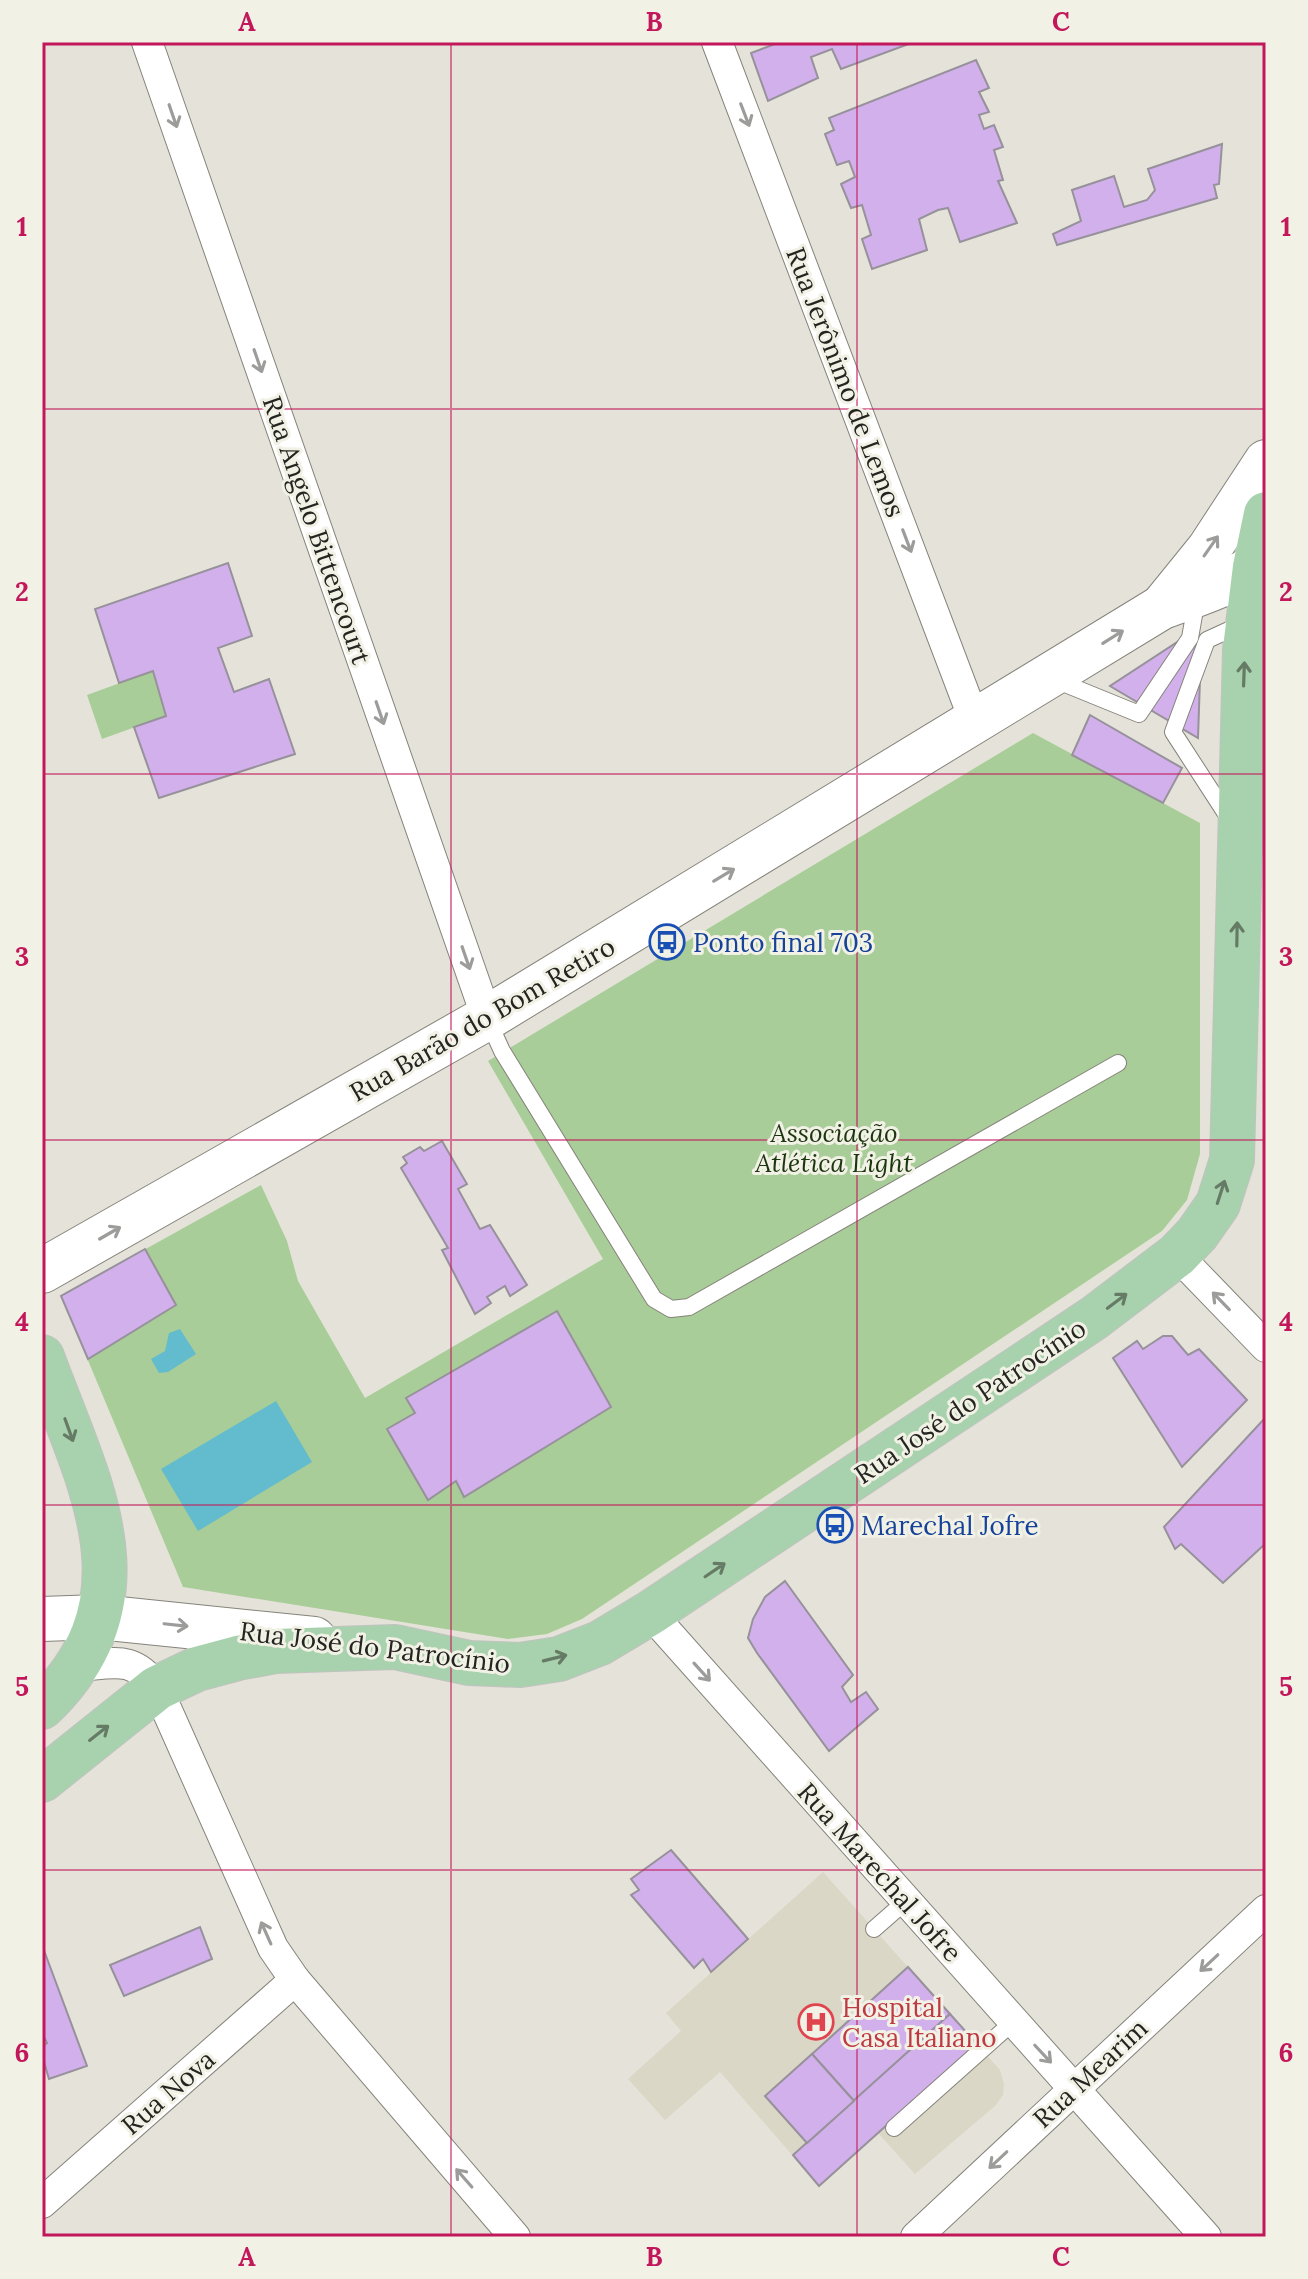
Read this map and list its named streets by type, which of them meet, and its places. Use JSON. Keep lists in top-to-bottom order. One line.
{"streets":{"main road":["Rua Barão do Bom Retiro","Rua José do Patrocínio"],"street":["Rua Jerônimo de Lemos","Rua Angelo Bittencourt","Rua Marechal Jofre","Rua Mearim","Rua Nova"]},"crossings":[["Rua Jerônimo de Lemos","Rua Barão do Bom Retiro"],["Rua Angelo Bittencourt","Rua Barão do Bom Retiro"],["Rua Barão do Bom Retiro","Rua José do Patrocínio"],["Rua José do Patrocínio","Rua Marechal Jofre"],["Rua Marechal Jofre","Rua Mearim"]],"one_way":["Rua Jerônimo de Lemos","Rua Angelo Bittencourt","Rua Barão do Bom Retiro","Rua José do Patrocínio","Rua Marechal Jofre","Rua Mearim"],"parks":["Associação Atlética Light"],"places":{"bus stop":["Ponto final 703","Marechal Jofre"],"hospital":["Hospital Casa Italiano"]},"grid":{"columns":["A","B","C"],"rows":["1","2","3","4","5","6"]}}
